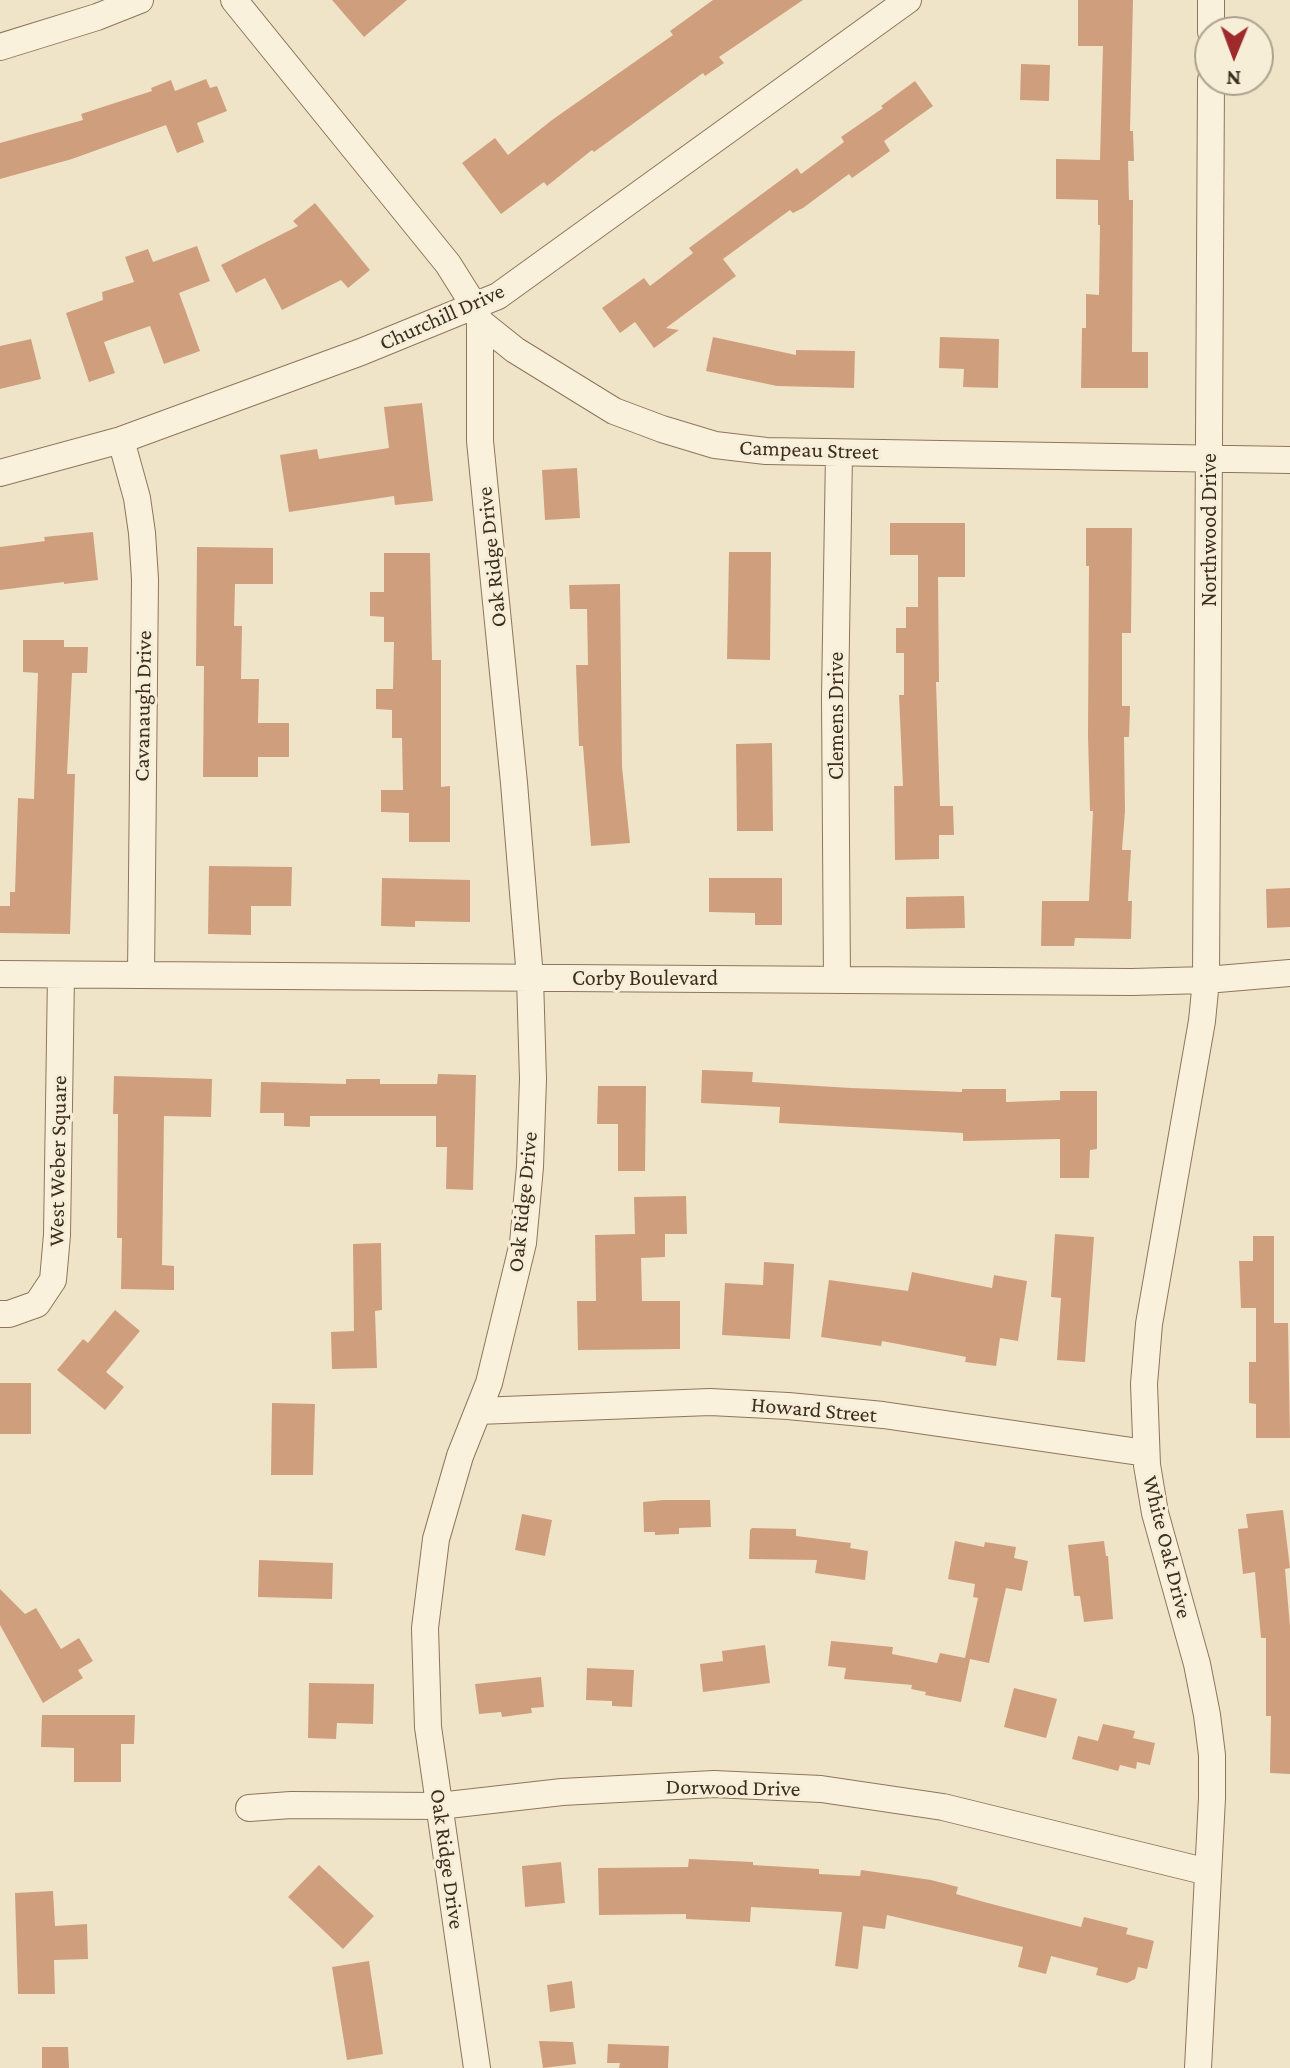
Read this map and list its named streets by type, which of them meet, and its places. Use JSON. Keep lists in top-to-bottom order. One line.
{"streets":{"street":["Churchill Drive","Campeau Street","Northwood Drive","Oak Ridge Drive","Cavanaugh Drive","Clemens Drive","Corby Boulevard","West Weber Square","Howard Street","White Oak Drive","Dorwood Drive"]},"crossings":[["Churchill Drive","Campeau Street"],["Churchill Drive","Oak Ridge Drive"],["Churchill Drive","Cavanaugh Drive"],["Campeau Street","Northwood Drive"],["Campeau Street","Oak Ridge Drive"],["Campeau Street","Clemens Drive"],["Northwood Drive","Corby Boulevard"],["Northwood Drive","White Oak Drive"],["Oak Ridge Drive","Corby Boulevard"],["Oak Ridge Drive","Howard Street"],["Oak Ridge Drive","Dorwood Drive"],["Cavanaugh Drive","Corby Boulevard"],["Clemens Drive","Corby Boulevard"],["Corby Boulevard","West Weber Square"],["Corby Boulevard","White Oak Drive"],["Howard Street","White Oak Drive"],["White Oak Drive","Dorwood Drive"]],"north":"bottom"}
